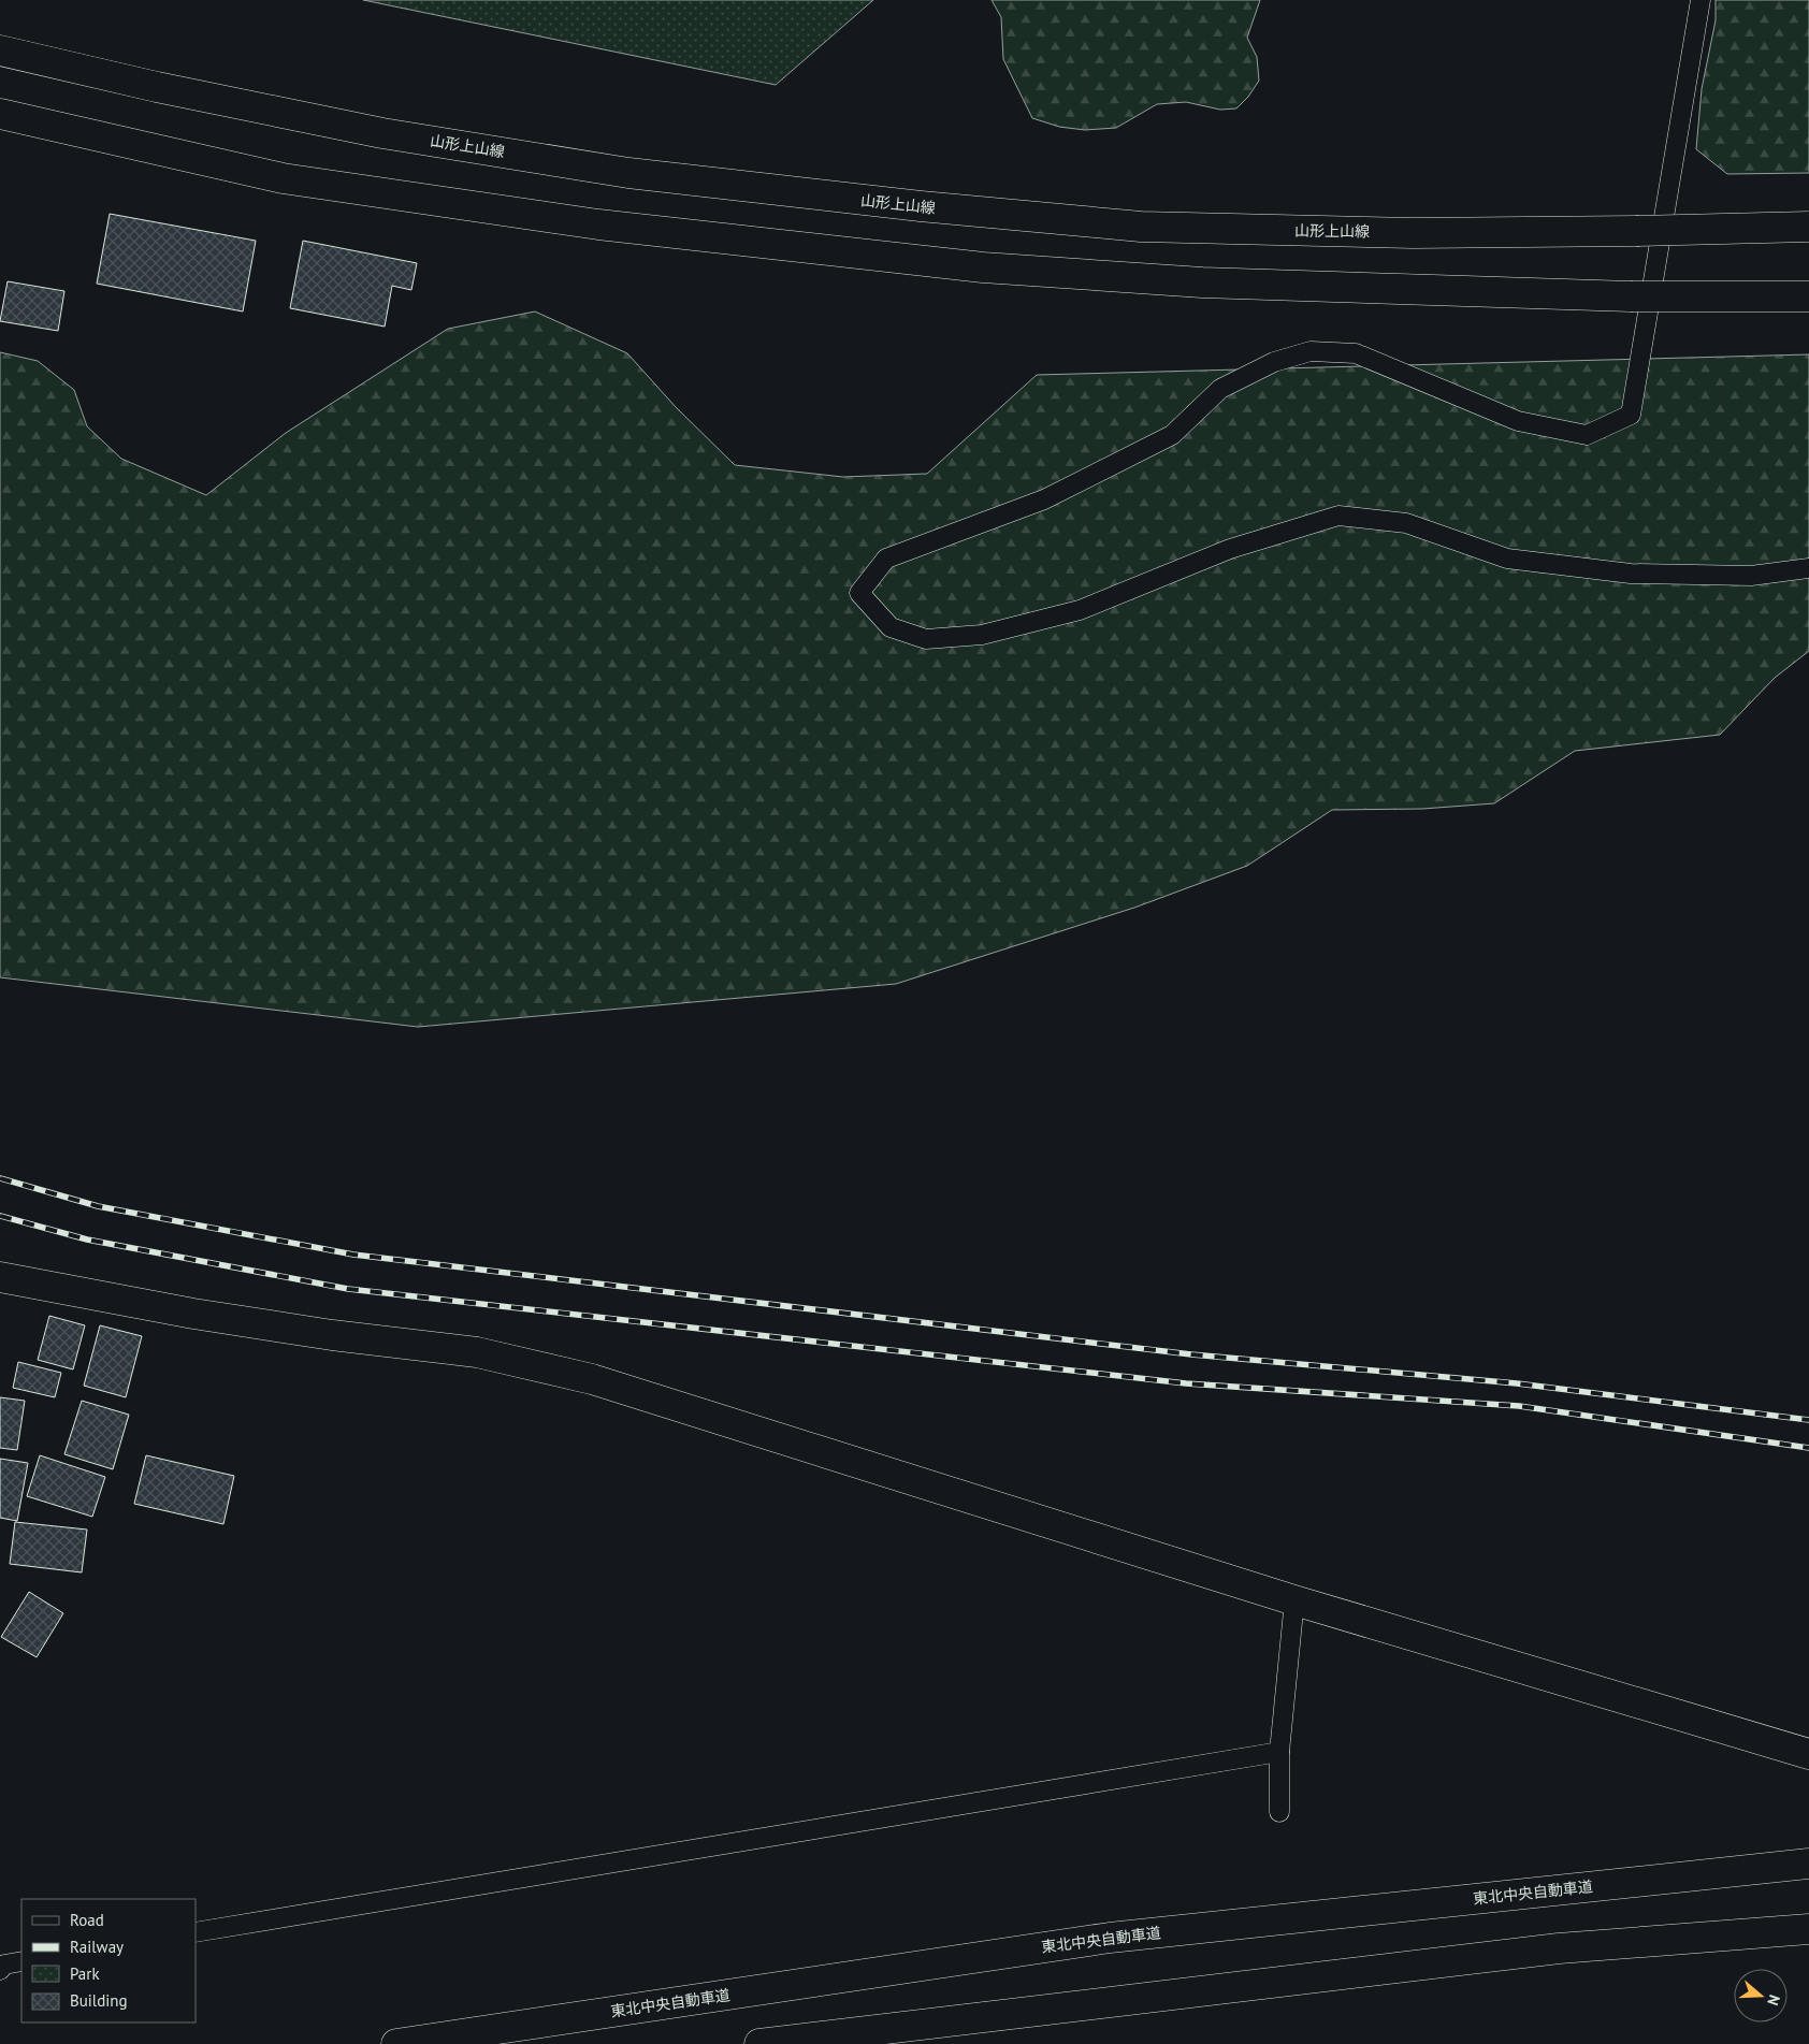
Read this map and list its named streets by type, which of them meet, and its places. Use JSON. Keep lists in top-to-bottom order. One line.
{"streets":{"main road":["山形上山線","東北中央自動車道"]},"legend":["Road","Railway","Park","Building"],"north":"right"}
